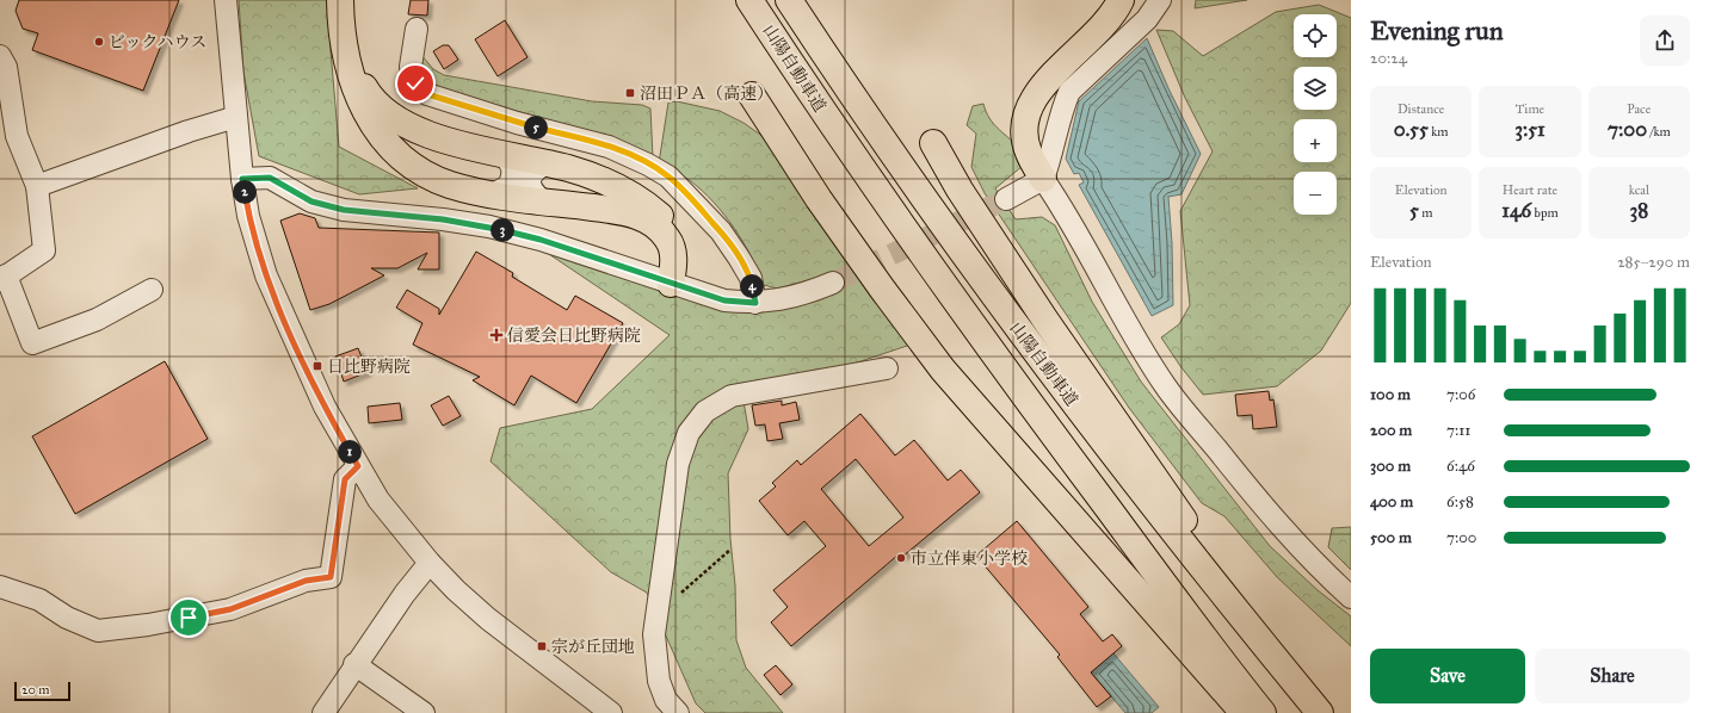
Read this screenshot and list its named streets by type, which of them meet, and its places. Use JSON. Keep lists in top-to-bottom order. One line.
{"streets":{"highway":["山陽自動車道"]},"places":{"other":["ビックハウス","市立伴東小学校"],"transit":["沼田ＰＡ（高速）","日比野病院","宗が丘団地"],"health":["信愛会日比野病院"]},"scale_bar":"20 m","page":{"heading":["Evening run","20:24"],"map_buttons":["+","−"],"stats":[["Distance","0.55 km"],["Time","3:51"],["Pace","7:00 /km"],["Elevation","5 m"],["Heart rate","146 bpm"],["kcal","38"]],"pins":["5","2","3","4","1"],"chart":["Elevation","285–290 m"],"list":[{"name":"100 m","note":"7:06"},{"name":"200 m","note":"7:11"},{"name":"300 m","note":"6:46"},{"name":"400 m","note":"6:58"},{"name":"500 m","note":"7:00"}],"buttons":["Save","Share"],"scale":"20 m"}}
